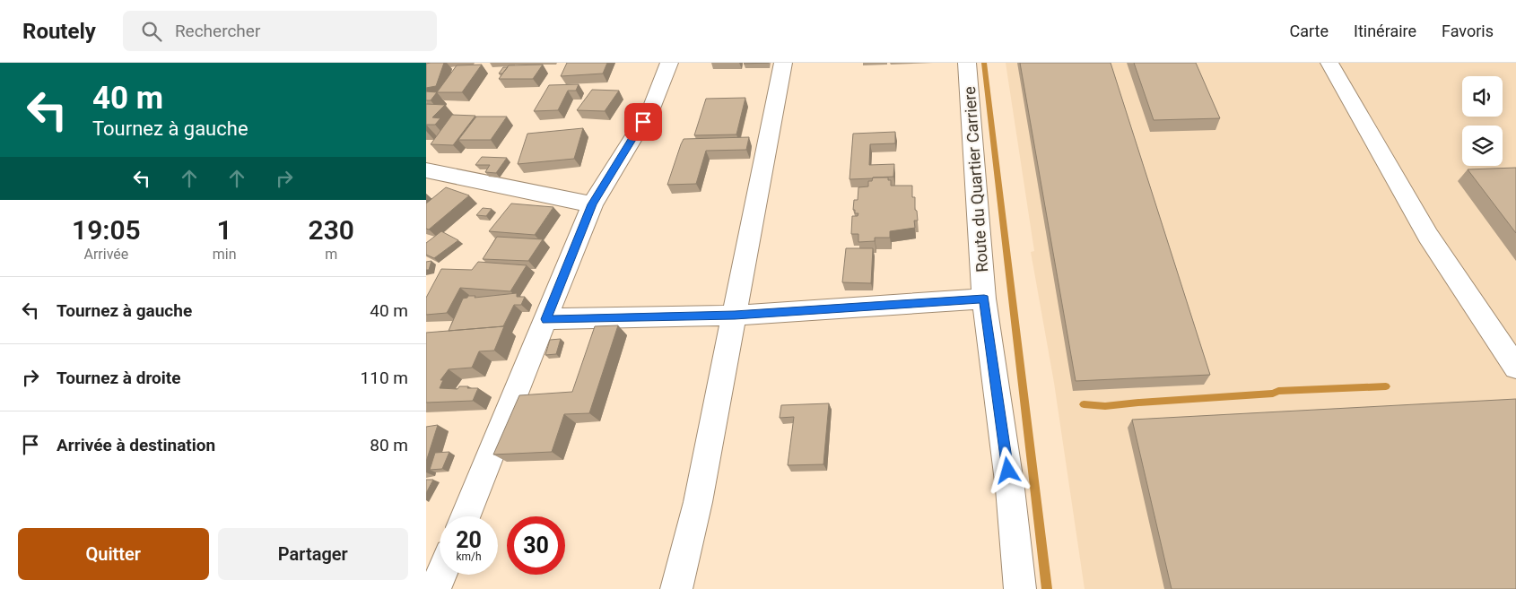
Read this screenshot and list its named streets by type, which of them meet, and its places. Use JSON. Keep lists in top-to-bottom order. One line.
{"streets":{"street":["Route du Quartier Carriere"]},"page":{"header":"Routely","search":"Rechercher","nav":["Carte","Itinéraire","Favoris"],"turn":["40 m","Tournez à gauche"],"eta":["19:05","Arrivée","1","min","230","m"],"list":[{"name":"Tournez à gauche","value":"40 m"},{"name":"Tournez à droite","value":"110 m"},{"name":"Arrivée à destination","value":"80 m"}],"speed":"20 km/h","limit":"30","buttons":["Quitter","Partager"]}}
